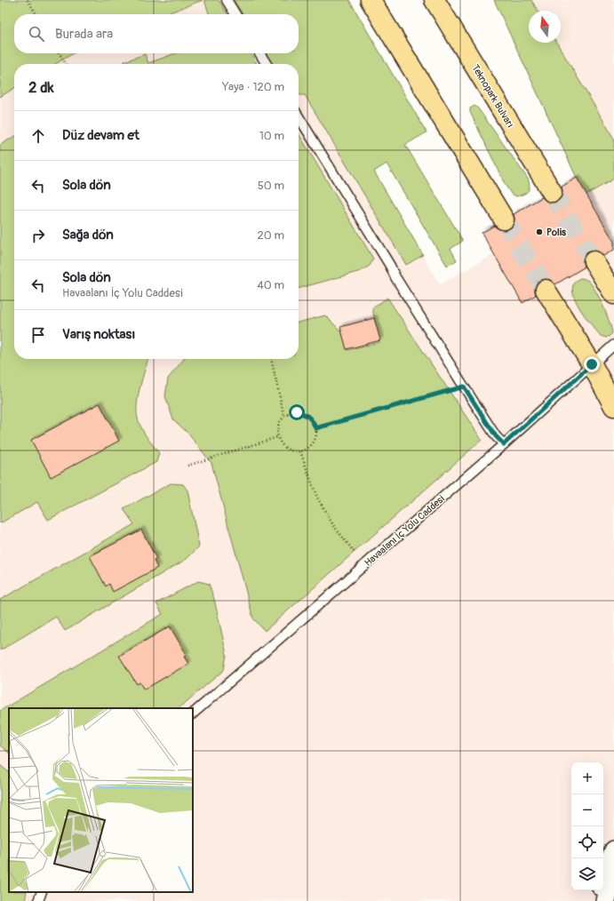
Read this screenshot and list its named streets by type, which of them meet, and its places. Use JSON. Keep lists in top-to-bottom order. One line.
{"streets":{"highway":["Teknopark Bulvarı"],"lane":["Havaalanı İç Yolu Caddesi"]},"places":["Polis"],"north":"top","page":{"search":"Burada ara","heading":["2 dk","Yaya · 120 m"],"list":[["Düz devam et","10 m"],["Sola dön","50 m"],["Sağa dön","20 m"],["Sola dön","Havaalanı İç Yolu Caddesi","40 m"],"Varış noktası"],"map_buttons":["+","−"]}}
